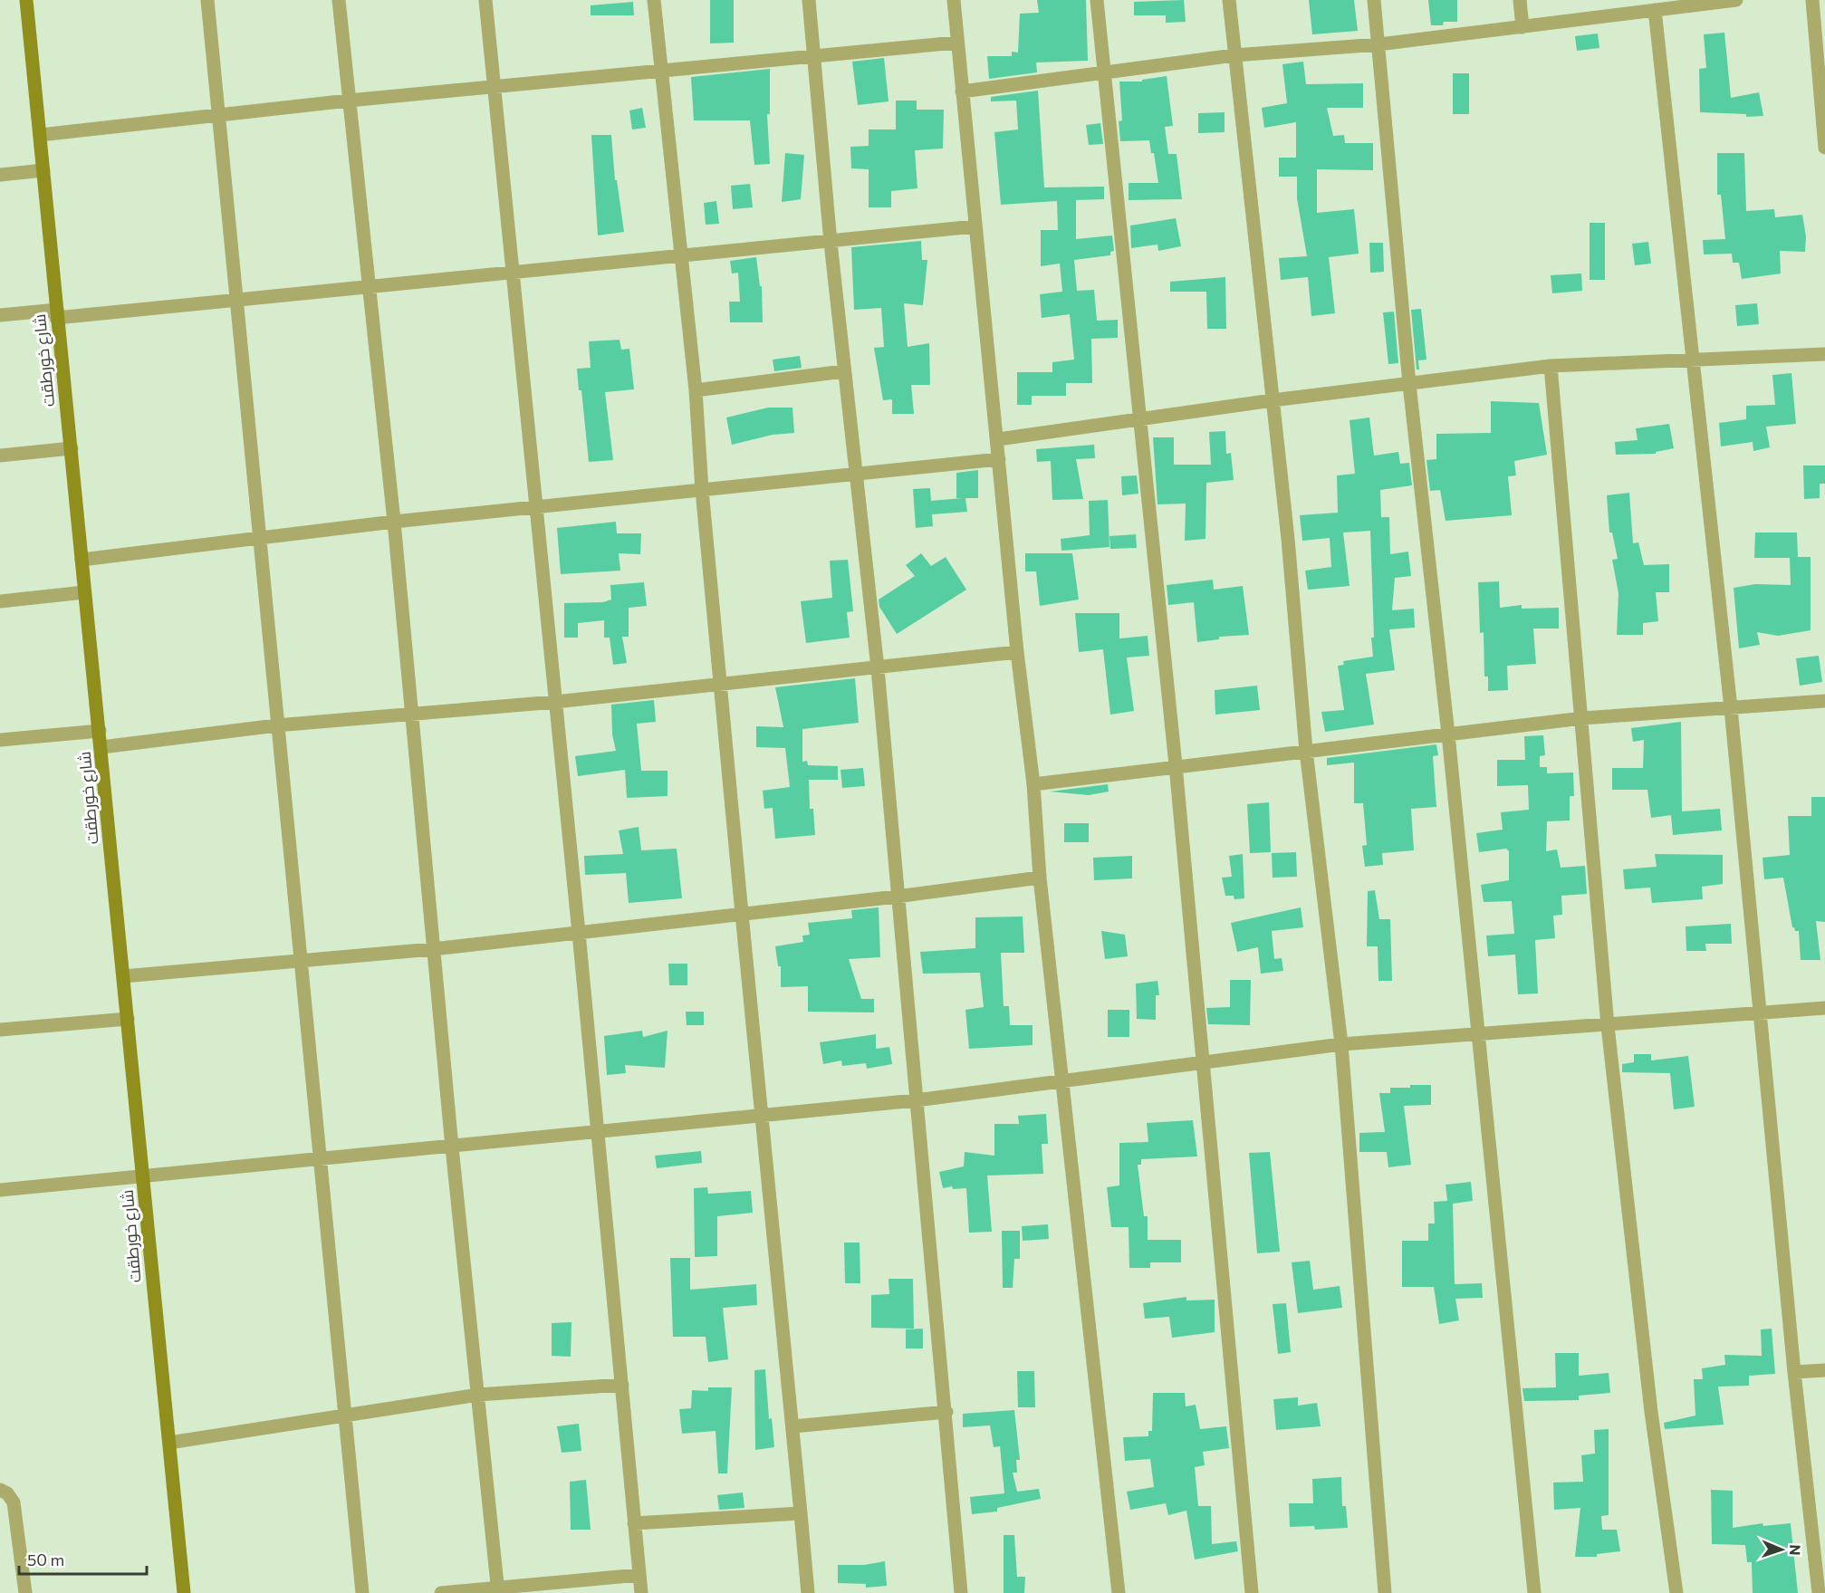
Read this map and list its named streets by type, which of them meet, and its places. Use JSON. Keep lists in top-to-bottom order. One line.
{"streets":{"street":["شارع خورطقت"]},"scale_bar":"50 m","north":"right"}
